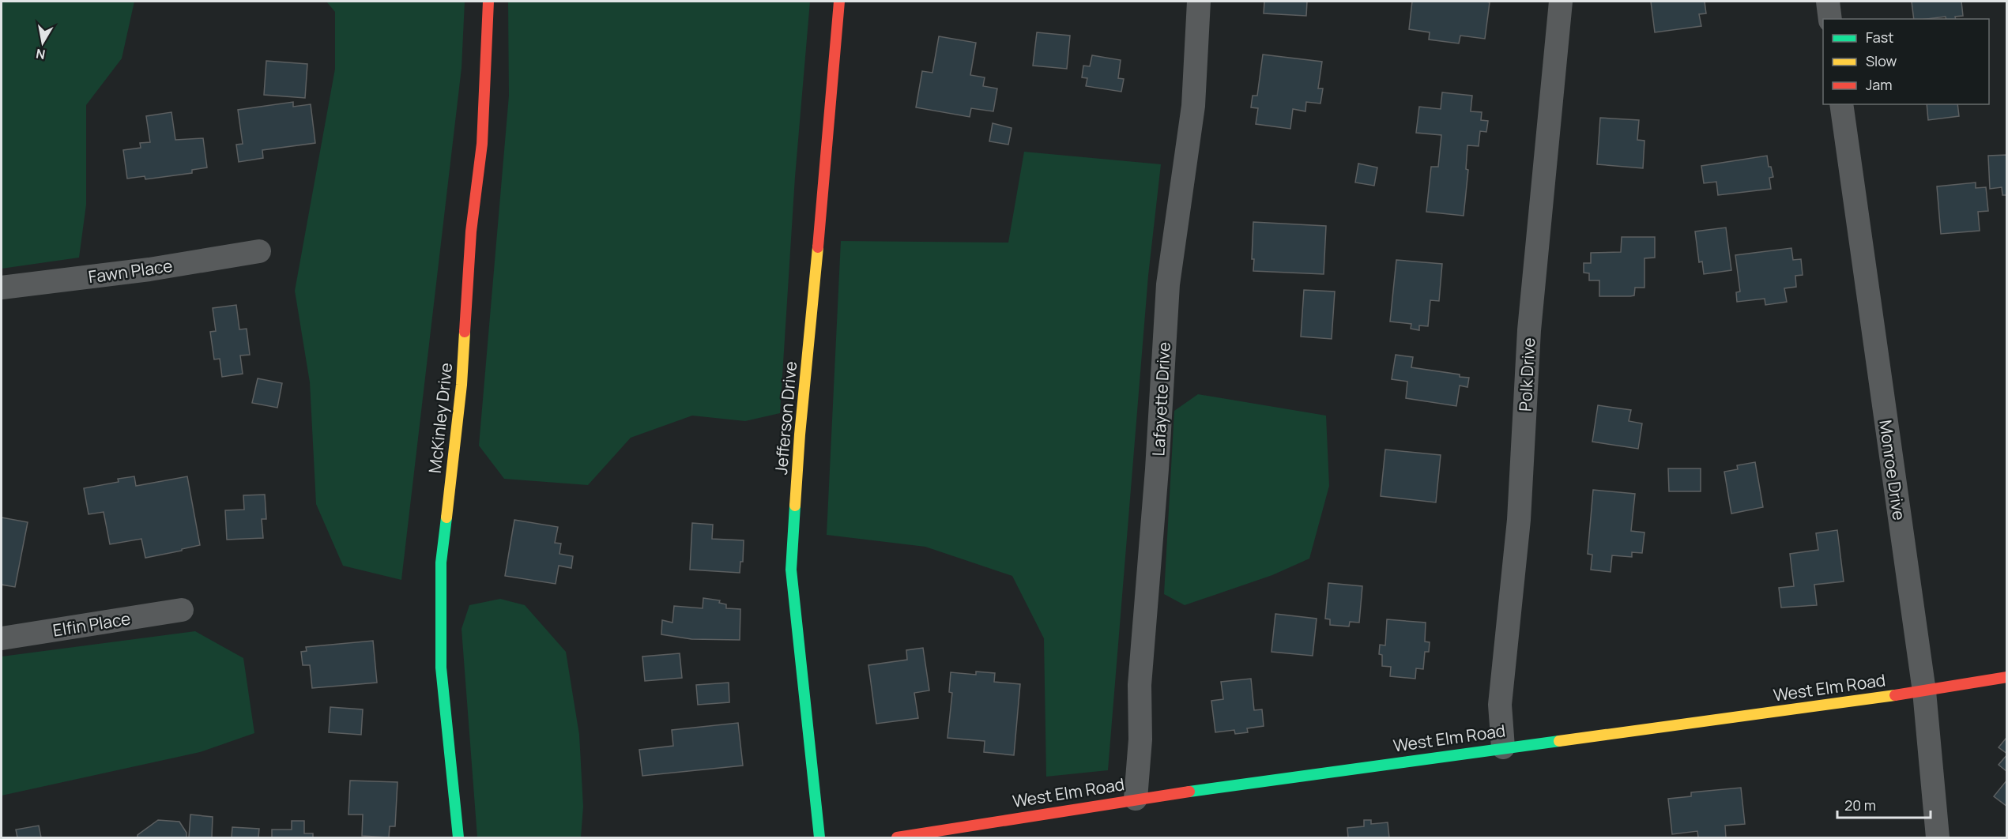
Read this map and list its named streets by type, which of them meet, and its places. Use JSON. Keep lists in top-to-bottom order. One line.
{"streets":{"street":["Fawn Place","Polk Drive","Lafayette Drive","McKinley Drive","Jefferson Drive","Monroe Drive","Elfin Place","West Elm Road"]},"crossings":[["Polk Drive","West Elm Road"],["Lafayette Drive","West Elm Road"],["Monroe Drive","West Elm Road"]],"legend":["Fast","Slow","Jam"],"scale_bar":"20 m","north":"bottom"}
